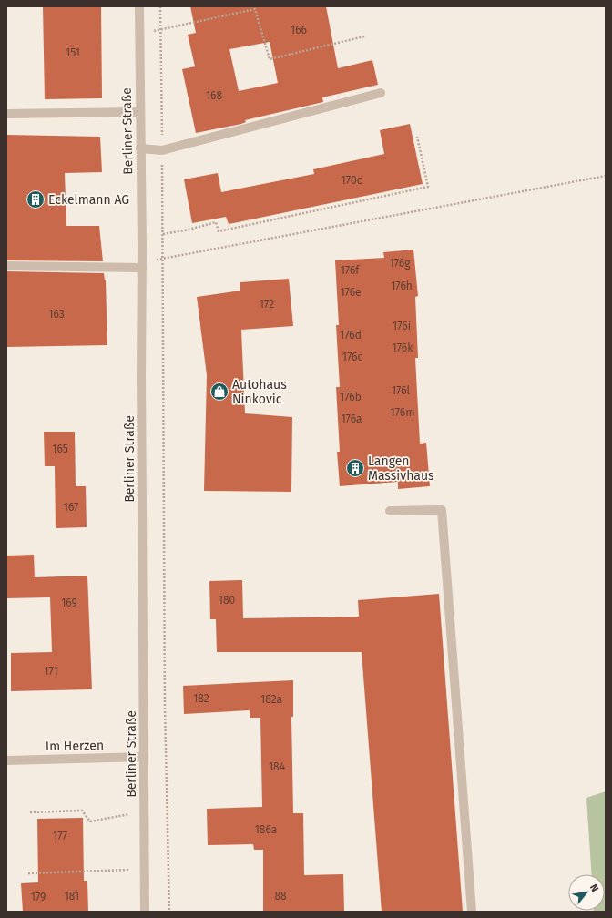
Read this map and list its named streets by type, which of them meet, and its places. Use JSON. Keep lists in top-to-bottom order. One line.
{"streets":{"street":["Berliner Straße","Im Herzen"]},"crossings":[["Berliner Straße","Im Herzen"]],"places":{"building":["Eckelmann AG","Langen Massivhaus"],"shop":["Autohaus Ninkovic"]},"house_numbers":["166","151","168","170c","176g","176f","176h","176e","172","163","176i","176d","176k","176c","176l","176b","176m","176a","165","167","180","169","171","182","182a","184","186a","177","181","88","179"],"north":"top right"}
